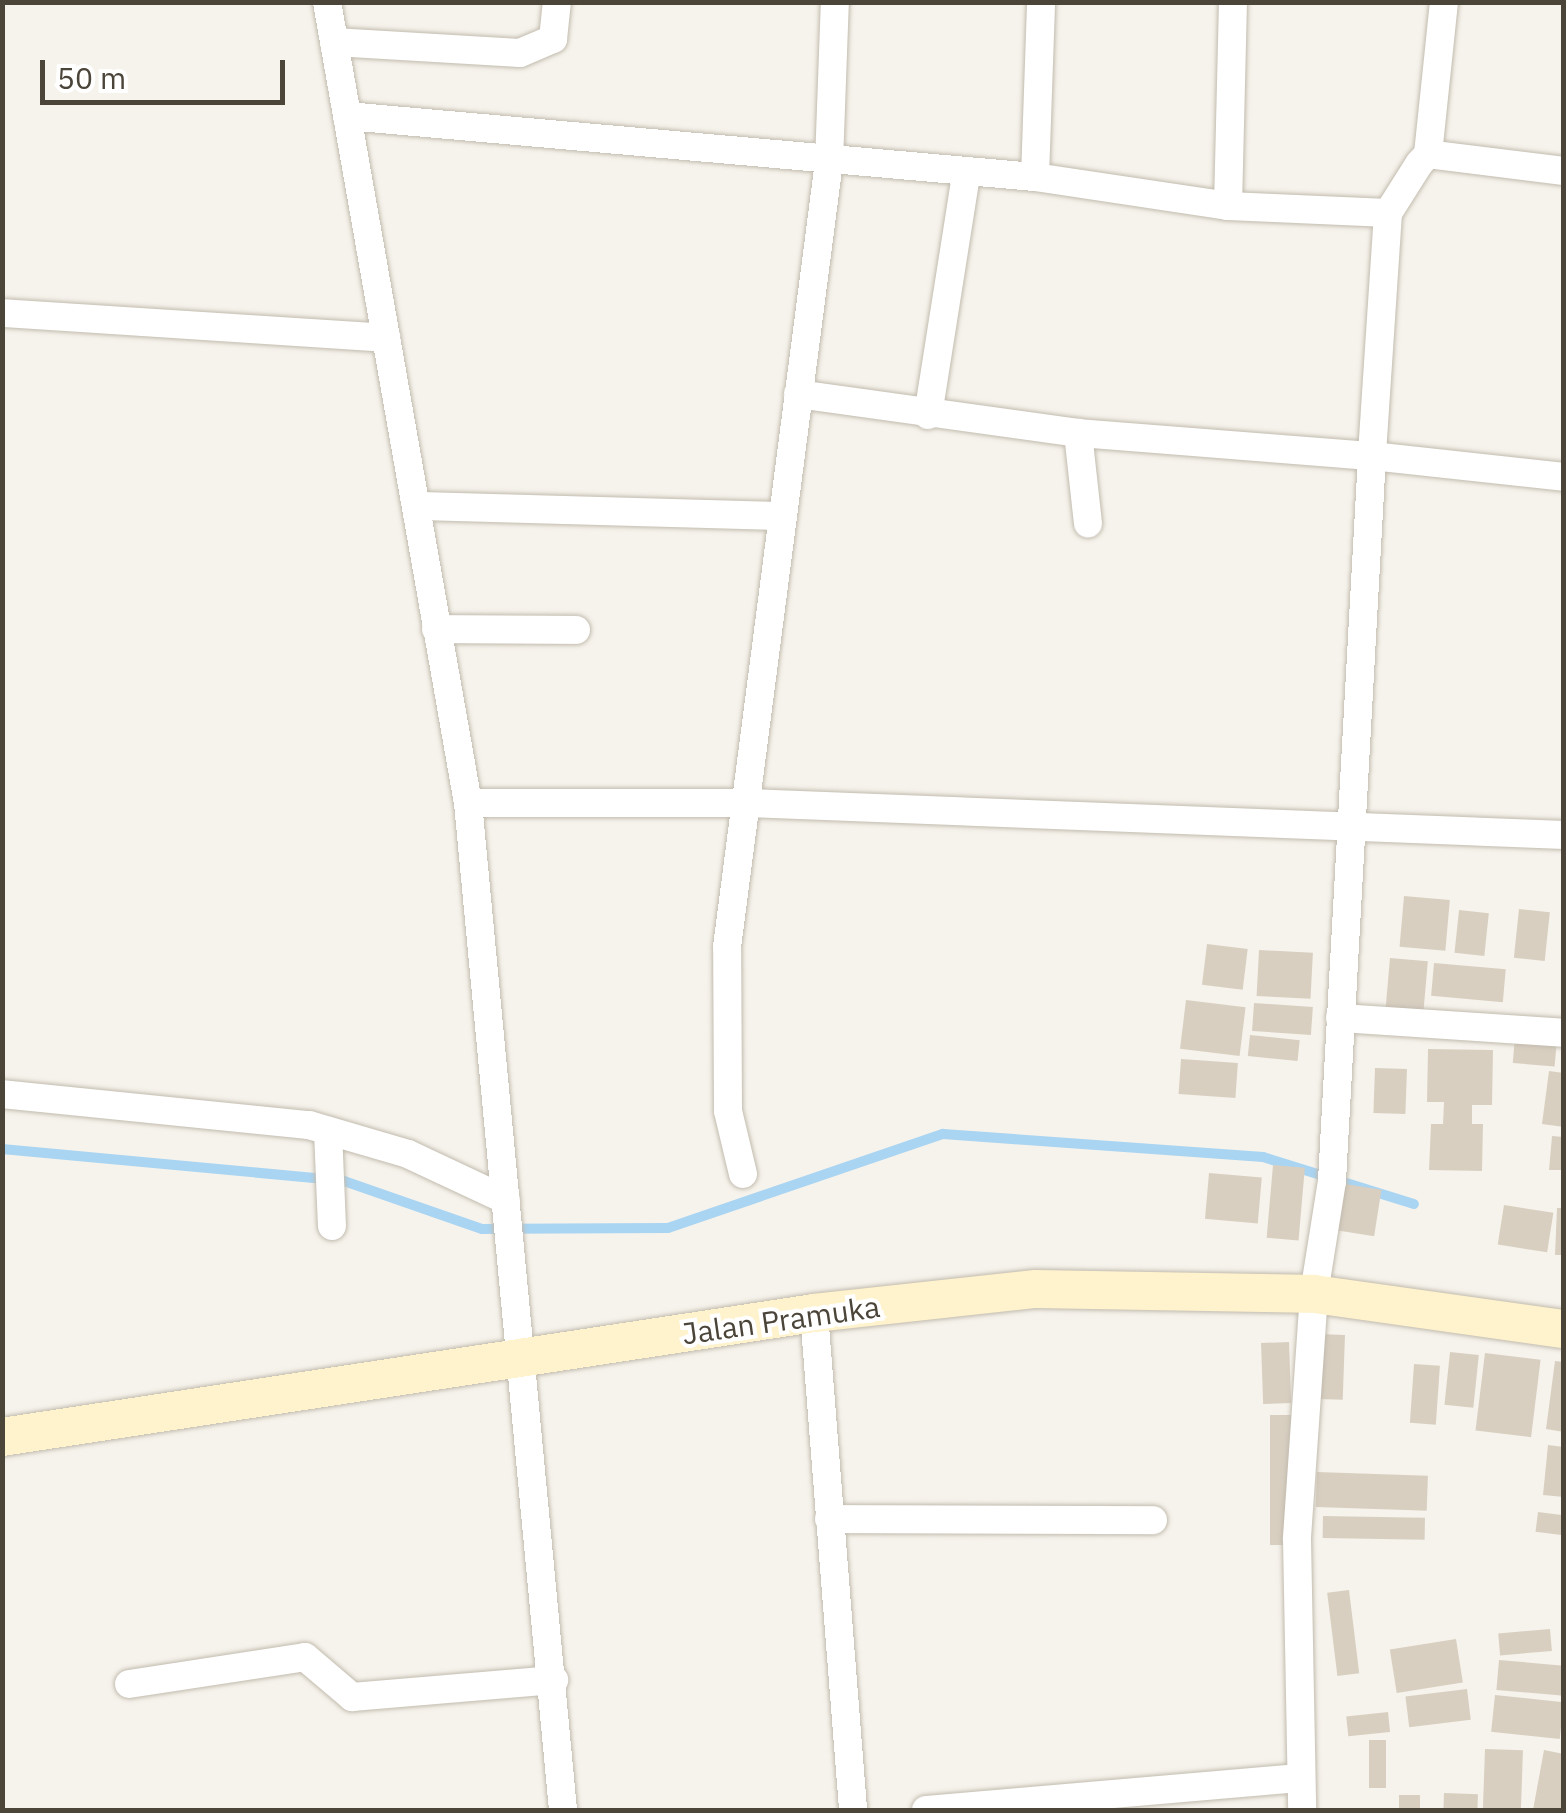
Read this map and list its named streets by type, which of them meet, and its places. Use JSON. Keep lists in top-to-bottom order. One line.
{"streets":{"main road":["Jalan Pramuka"]},"scale_bar":"50 m"}
